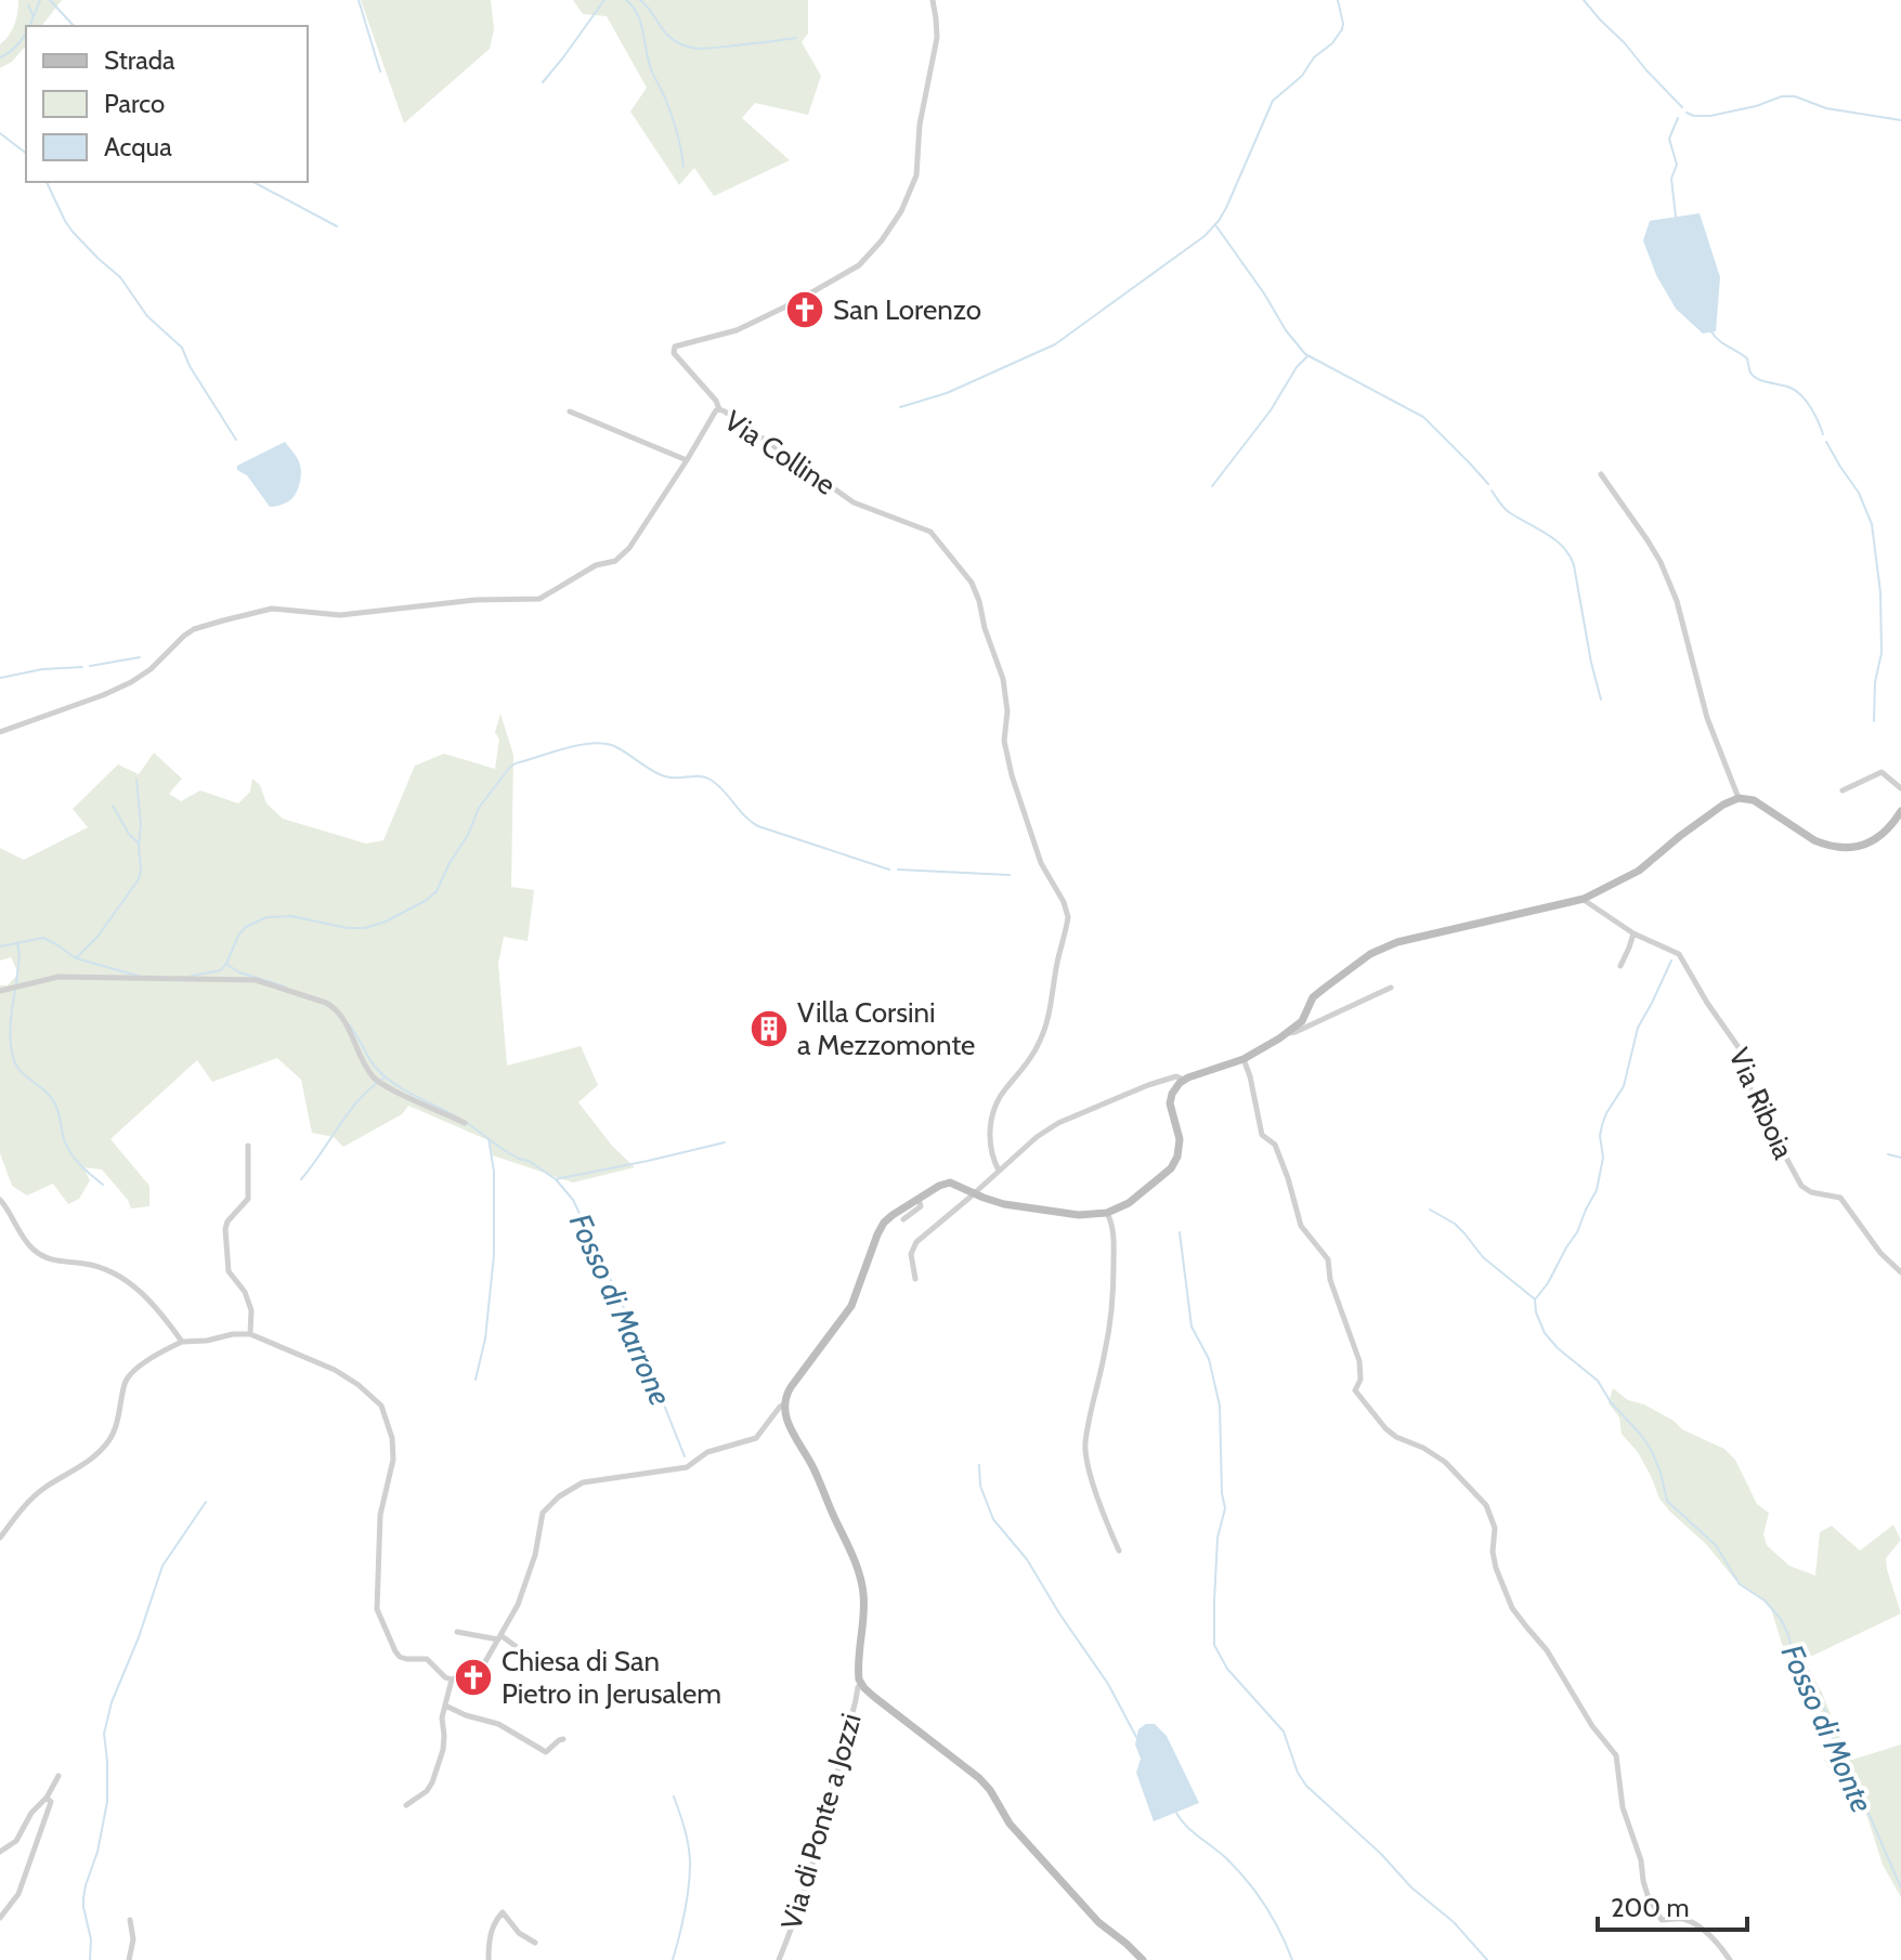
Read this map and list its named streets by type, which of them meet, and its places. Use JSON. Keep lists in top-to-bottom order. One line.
{"streets":{"street":["Via Colline","Via Riboia","Via di Ponte a Jozzi"]},"water":["Fosso di Marrone","Fosso di Monte"],"places":{"church":["San Lorenzo","Chiesa di San Pietro in Jerusalem"],"building":["Villa Corsini a Mezzomonte"]},"legend":["Strada","Parco","Acqua"],"scale_bar":"200 m"}
